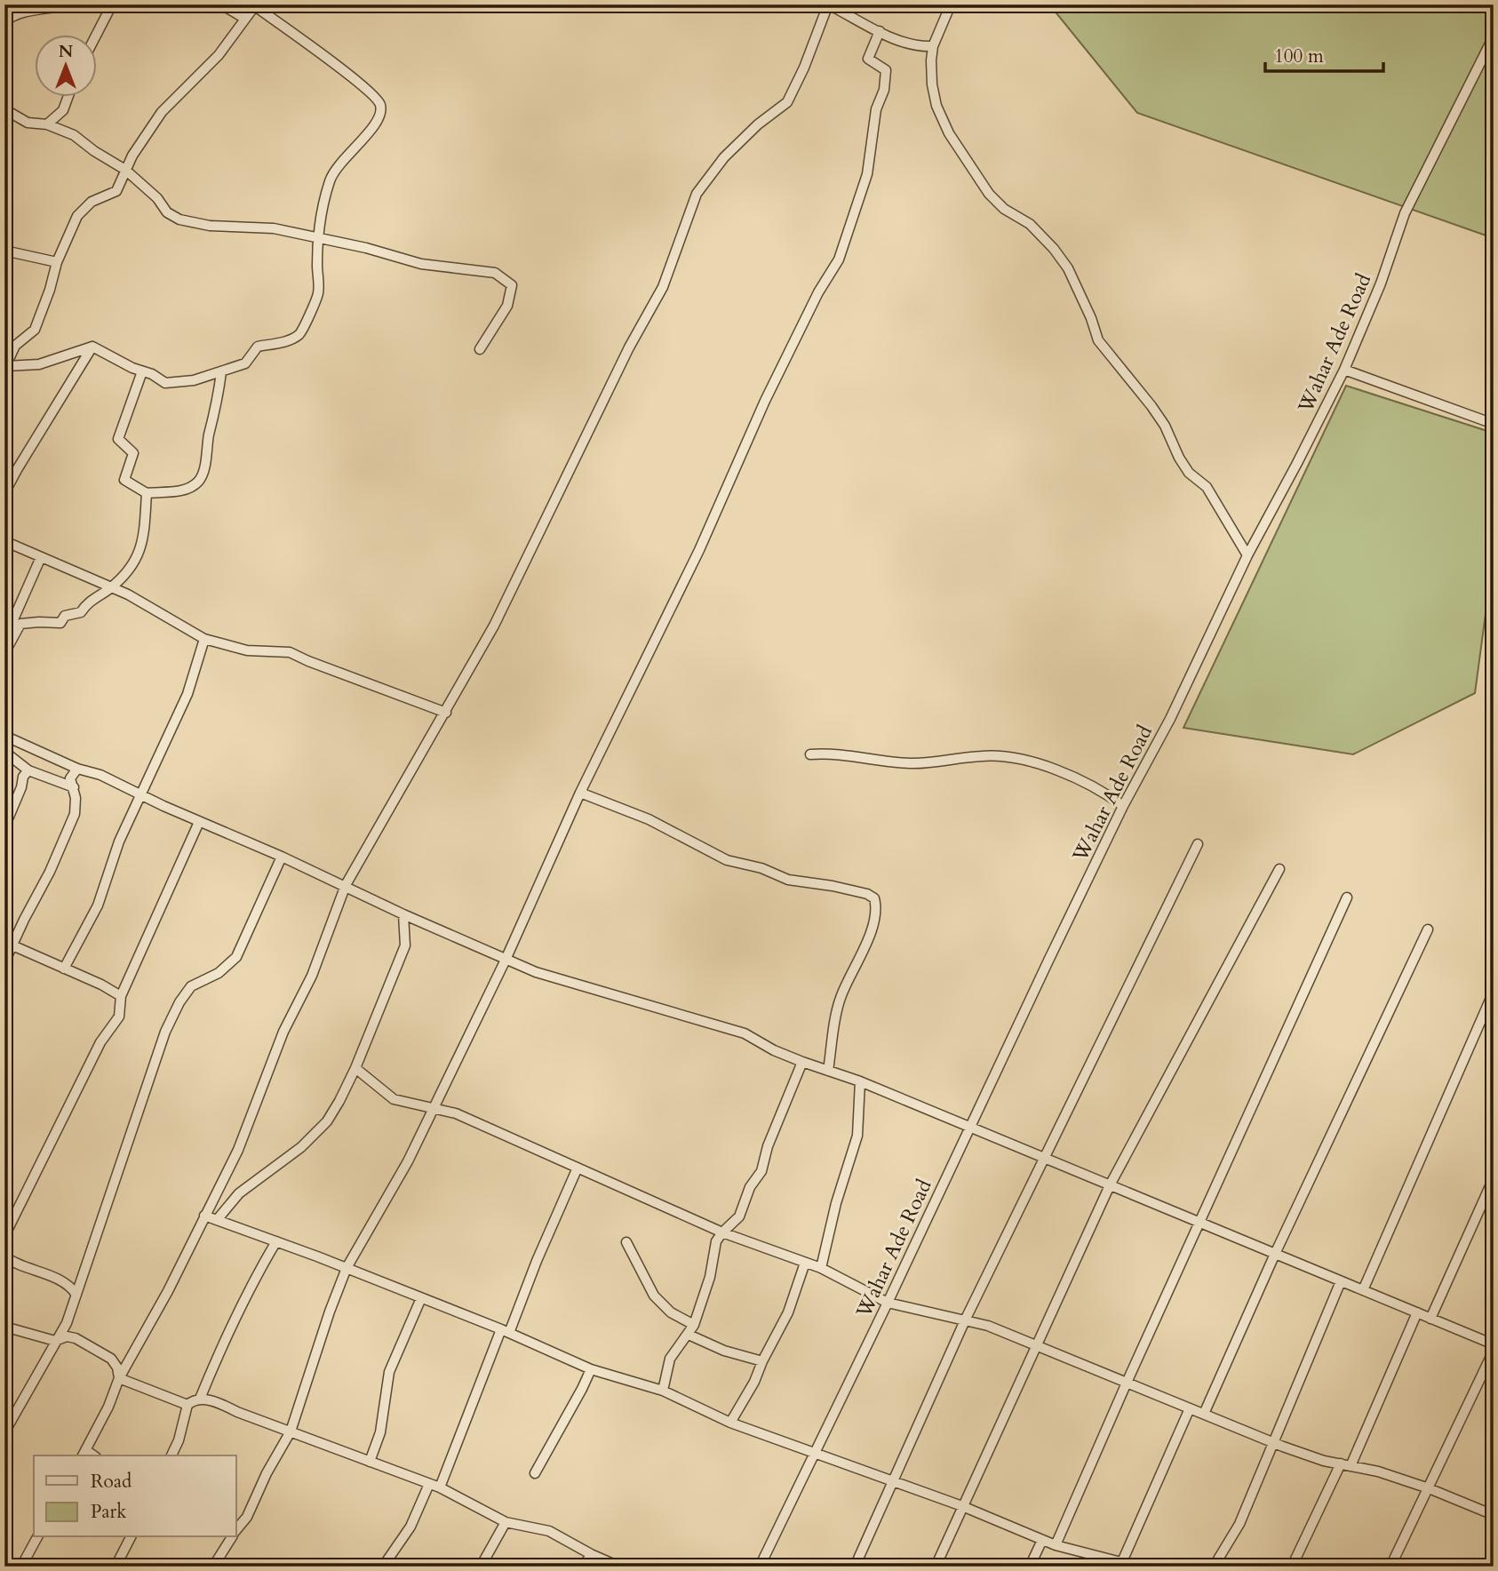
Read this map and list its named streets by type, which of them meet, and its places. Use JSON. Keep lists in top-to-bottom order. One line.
{"streets":{"street":["Wahar Ade Road"]},"legend":["Road","Park"],"scale_bar":"100 m","north":"top"}
